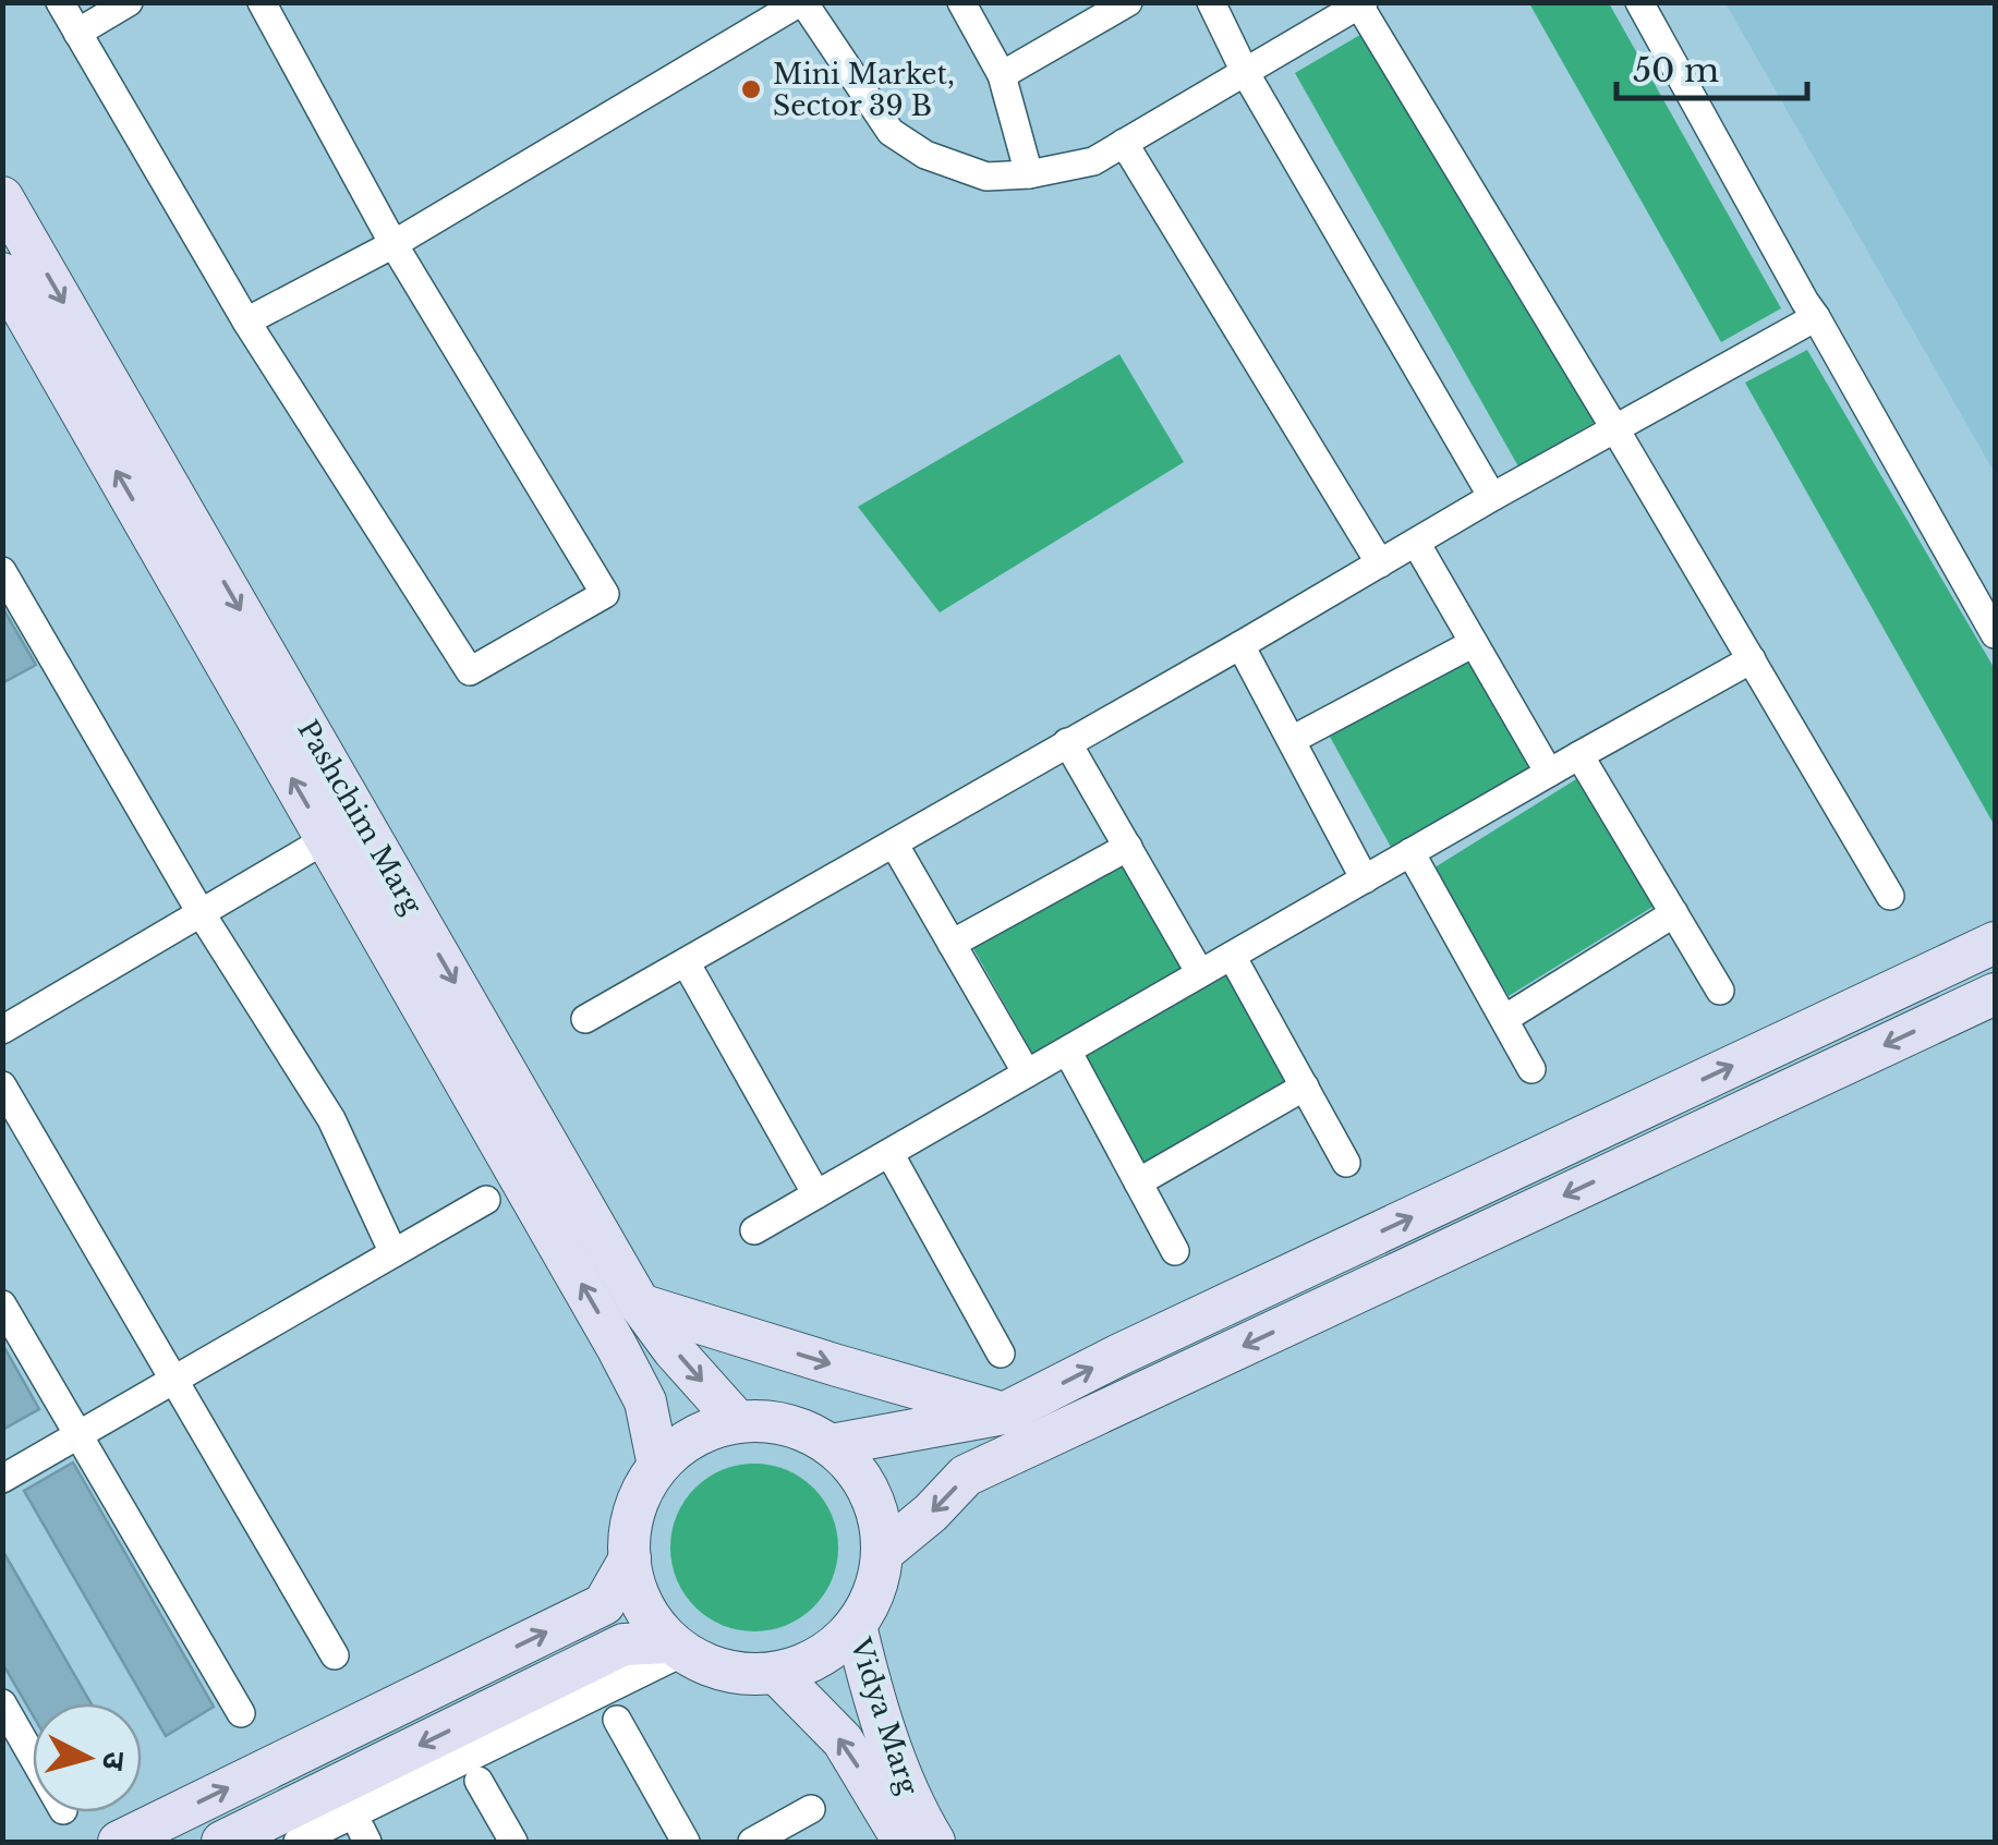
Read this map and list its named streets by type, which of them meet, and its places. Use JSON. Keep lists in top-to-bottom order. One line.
{"streets":{"main road":["Pashchim Marg","Vidya Marg"]},"crossings":[["Pashchim Marg","Vidya Marg"]],"places":["Mini Market, Sector 39 B"],"scale_bar":"50 m","north":"right"}
